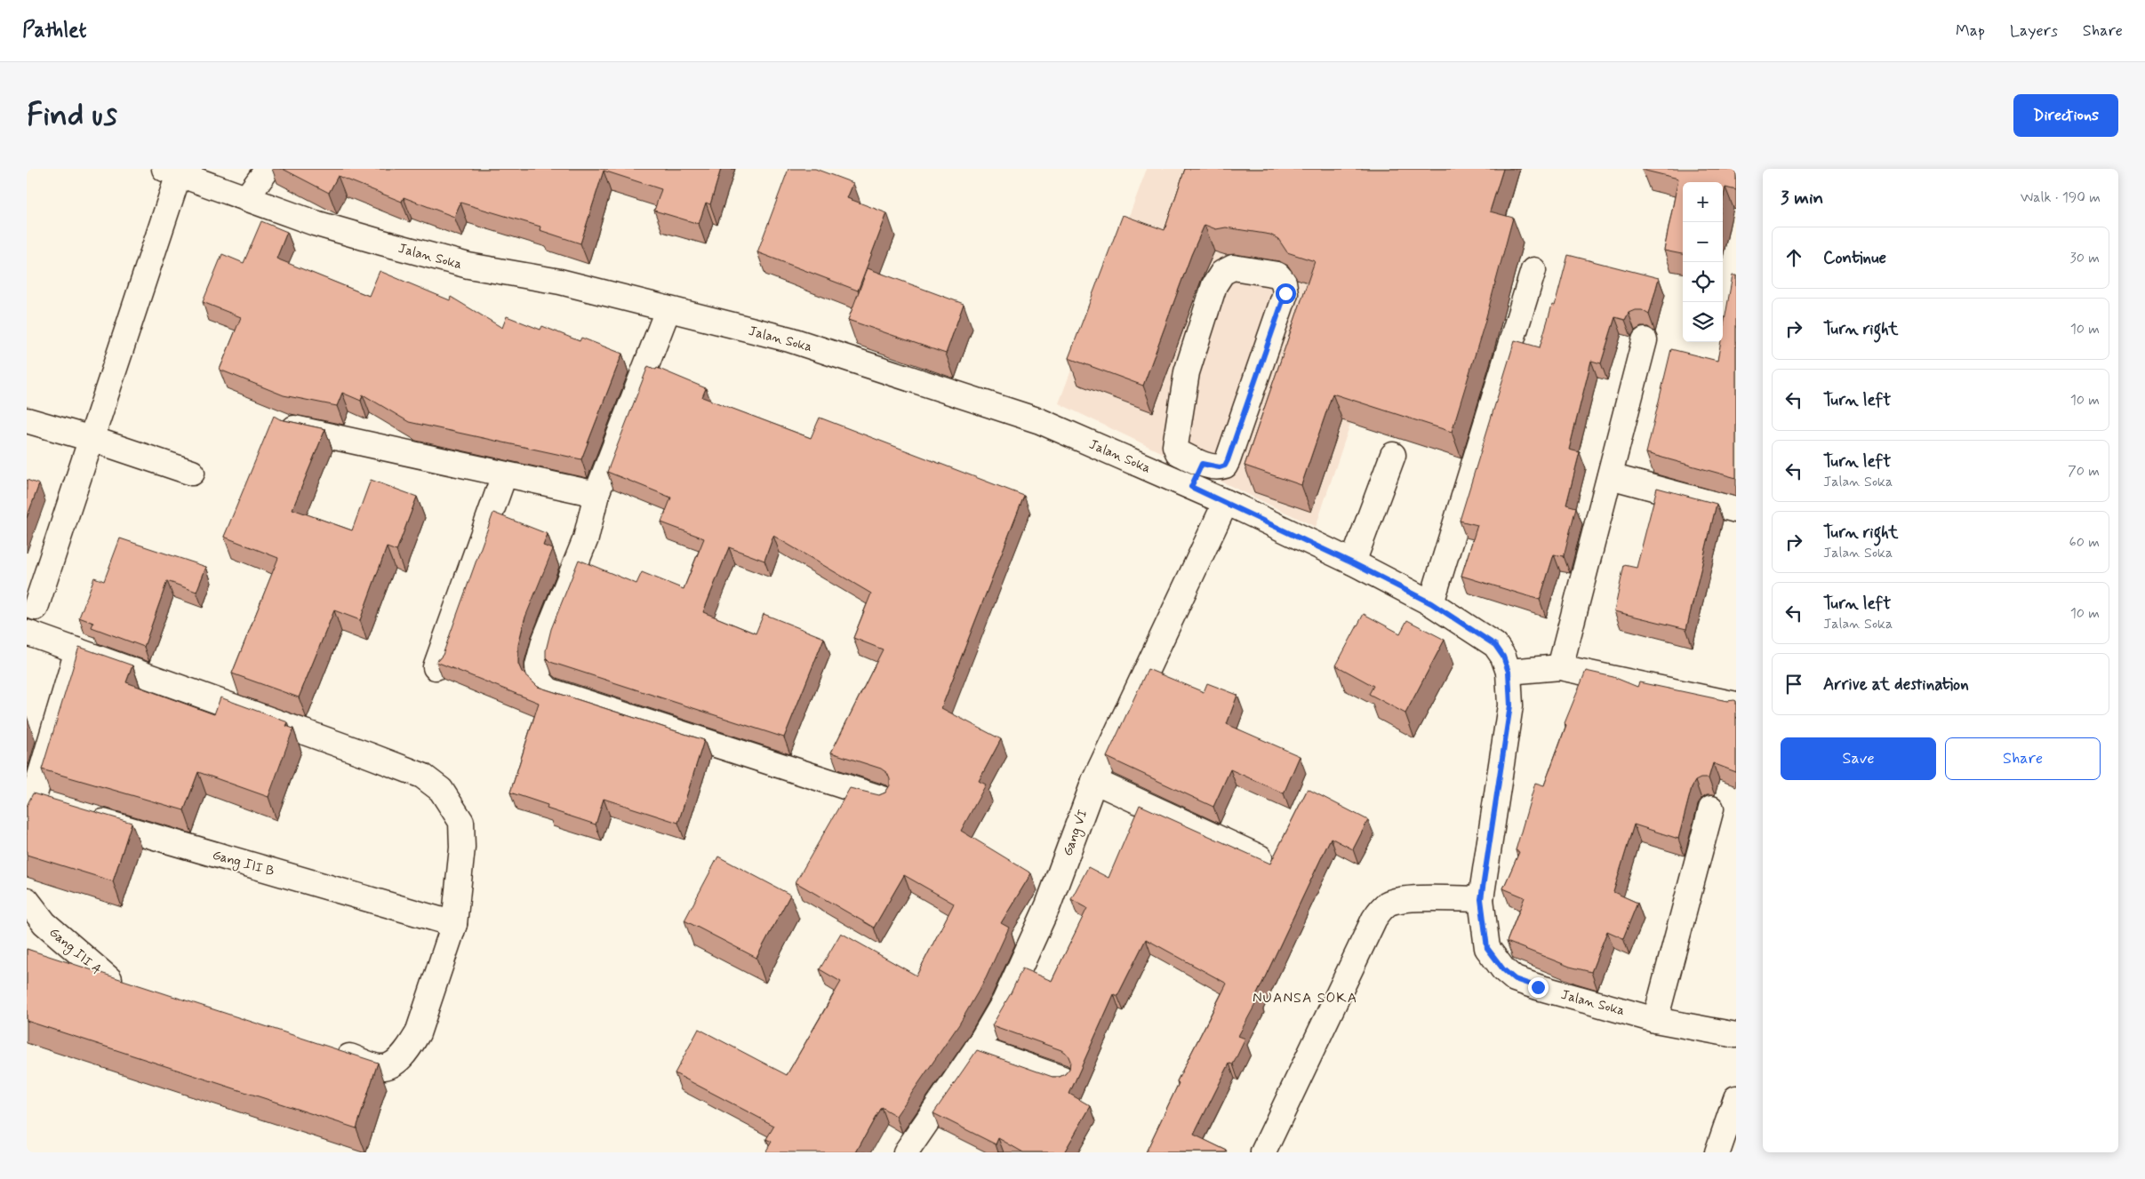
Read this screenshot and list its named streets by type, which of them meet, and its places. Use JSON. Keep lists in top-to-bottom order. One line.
{"streets":{"street":["Jalan Soka","Gang VI","Gang III B","Gang III A"]},"crossings":[["Jalan Soka","Gang VI"]],"districts":["NUANSA SOKA"],"page":{"header":"Pathlet","nav":["Map","Layers","Share"],"buttons":["Directions",["Save","Share"]],"title":"Find us","heading":["3 min","Walk · 190 m"],"map_buttons":["+","−"],"list":[["Continue","30 m"],["Turn right","10 m"],["Turn left","10 m"],["Turn left","Jalan Soka","70 m"],["Turn right","Jalan Soka","60 m"],["Turn left","Jalan Soka","10 m"],"Arrive at destination"]}}
